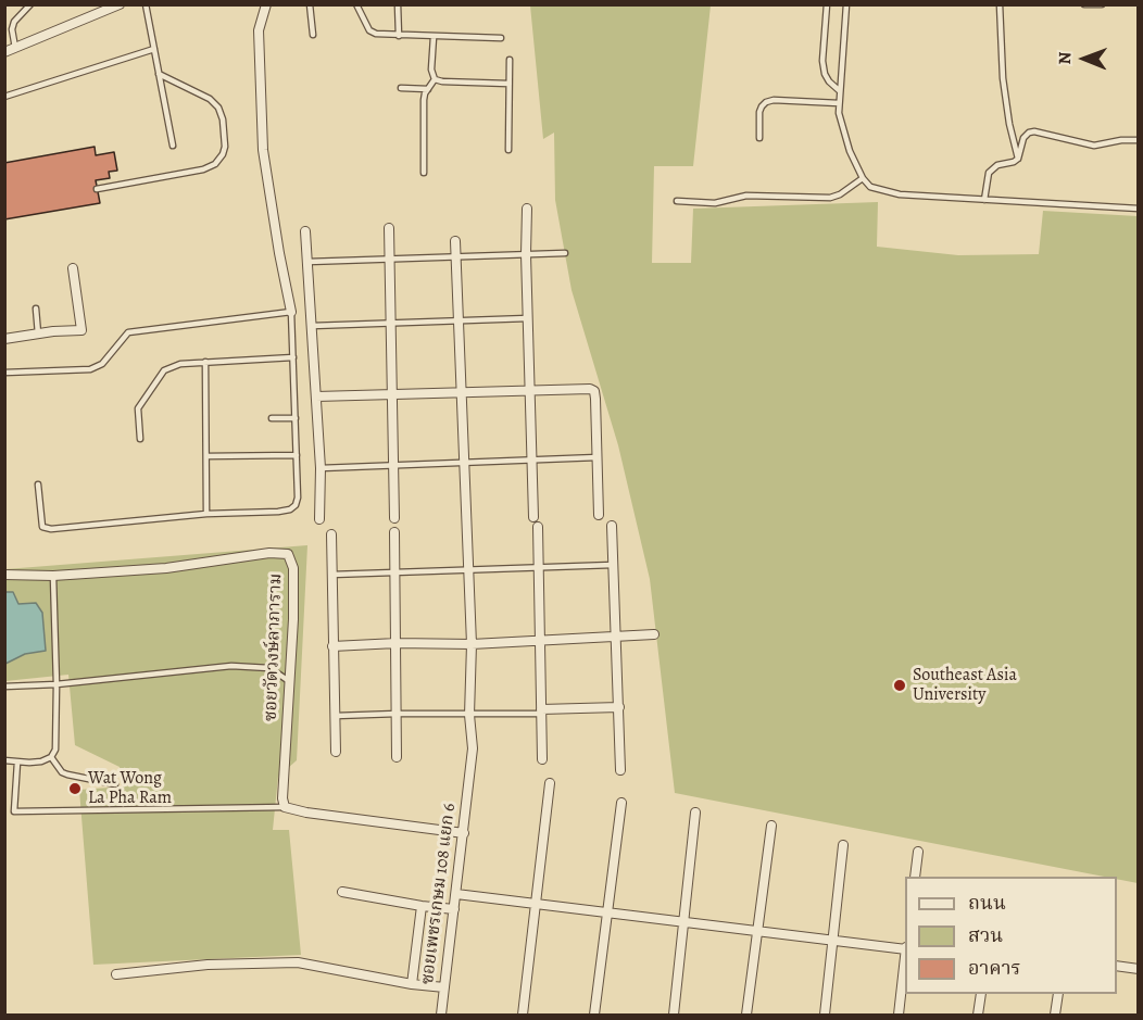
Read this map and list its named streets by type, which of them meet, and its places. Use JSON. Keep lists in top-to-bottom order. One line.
{"streets":{"street":["ซอยวัดวงษ์ลาภาราม","ซอยเพชรเกษม 108 แยก 6"]},"places":["Southeast Asia University","Wat Wong La Pha Ram"],"legend":["ถนน","สวน","อาคาร"],"north":"left"}
